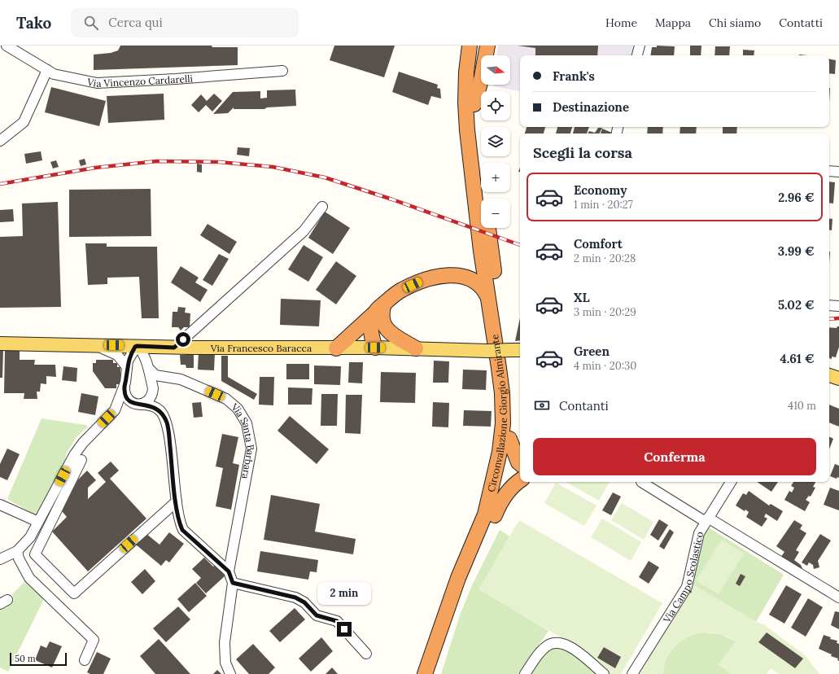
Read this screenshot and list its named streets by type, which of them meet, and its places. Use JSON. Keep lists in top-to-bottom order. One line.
{"streets":{"highway":["Circonvallazione Giorgio Almirante"],"main road":["Via Francesco Baracca"],"street":["Via Vincenzo Cardarelli","Via Santa Barbara","Via Campo Scolastico"]},"scale_bar":"50 m","north":"right","page":{"header":"Tako","search":"Cerca qui","nav":["Home","Mappa","Chi siamo","Contatti"],"map_buttons":["+","−"],"banner":["Frank's","Destinazione"],"heading":"Scegli la corsa","list":[{"name":"Economy","note":"1 min · 20:27","value":"2.96 €"},{"name":"Comfort","note":"2 min · 20:28","value":"3.99 €"},{"name":"XL","note":"3 min · 20:29","value":"5.02 €"},{"name":"Green","note":"4 min · 20:30","value":"4.61 €"}],"pay":["Contanti","410 m"],"buttons":"Conferma","bubble":"2 min","scale":"50 m"}}
